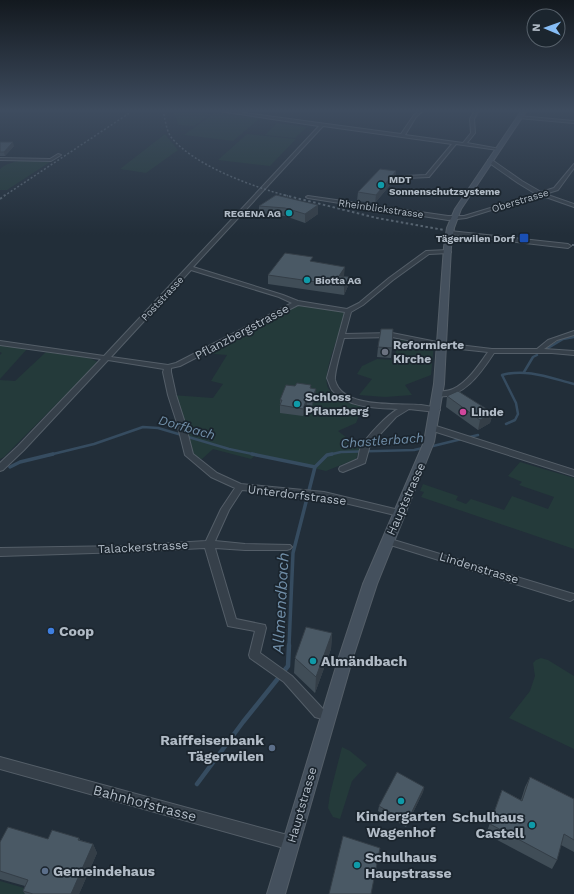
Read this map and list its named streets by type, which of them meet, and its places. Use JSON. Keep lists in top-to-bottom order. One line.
{"streets":{"street":["Oberstrasse","Rheinblickstrasse","Poststrasse","Pflanzbergstrasse","Unterdorfstrasse","Hauptstrasse","Talackerstrasse","Lindenstrasse","Bahnhofstrasse"]},"crossings":[["Oberstrasse","Rheinblickstrasse"],["Oberstrasse","Hauptstrasse"],["Rheinblickstrasse","Hauptstrasse"],["Pflanzbergstrasse","Unterdorfstrasse"],["Unterdorfstrasse","Hauptstrasse"],["Hauptstrasse","Lindenstrasse"],["Hauptstrasse","Bahnhofstrasse"]],"water":["Dorfbach","Chastlerbach","Allmendbach"],"places":{"other":["MDT Sonnenschutzsysteme","REGENA AG","Biotta AG","Reformierte Kirche","Schloss Pflanzberg","Linde","Coop","Almändbach","Raiffeisenbank Tägerwilen","Kindergarten Wagenhof","Schulhaus Castell","Schulhaus Haupstrasse","Gemeindehaus"],"transit":["Tägerwilen Dorf"]},"north":"left"}
